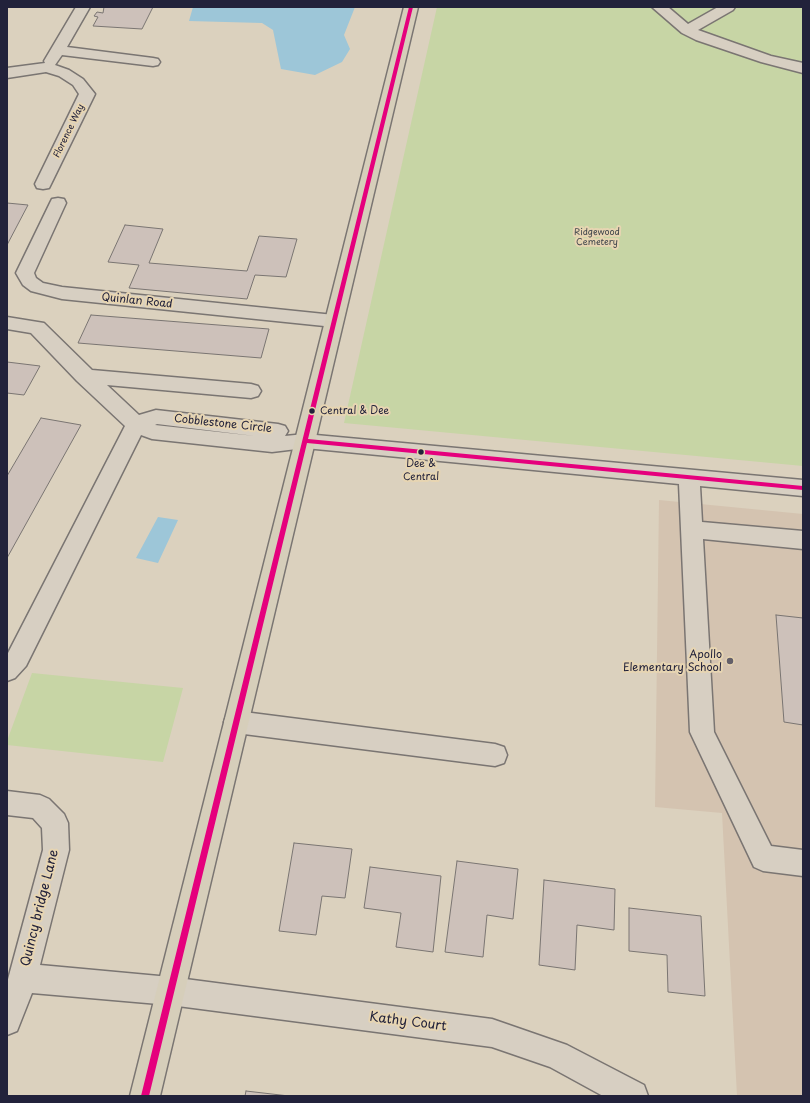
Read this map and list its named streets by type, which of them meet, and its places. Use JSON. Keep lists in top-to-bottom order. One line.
{"streets":{"street":["Florence Way","Quinlan Road","Cobblestone Circle","Quincy bridge Lane","Kathy Court"]},"crossings":[["Quincy bridge Lane","Kathy Court"]],"parks":["Ridgewood Cemetery"],"places":["Central & Dee","Dee & Central","Apollo Elementary School"]}
